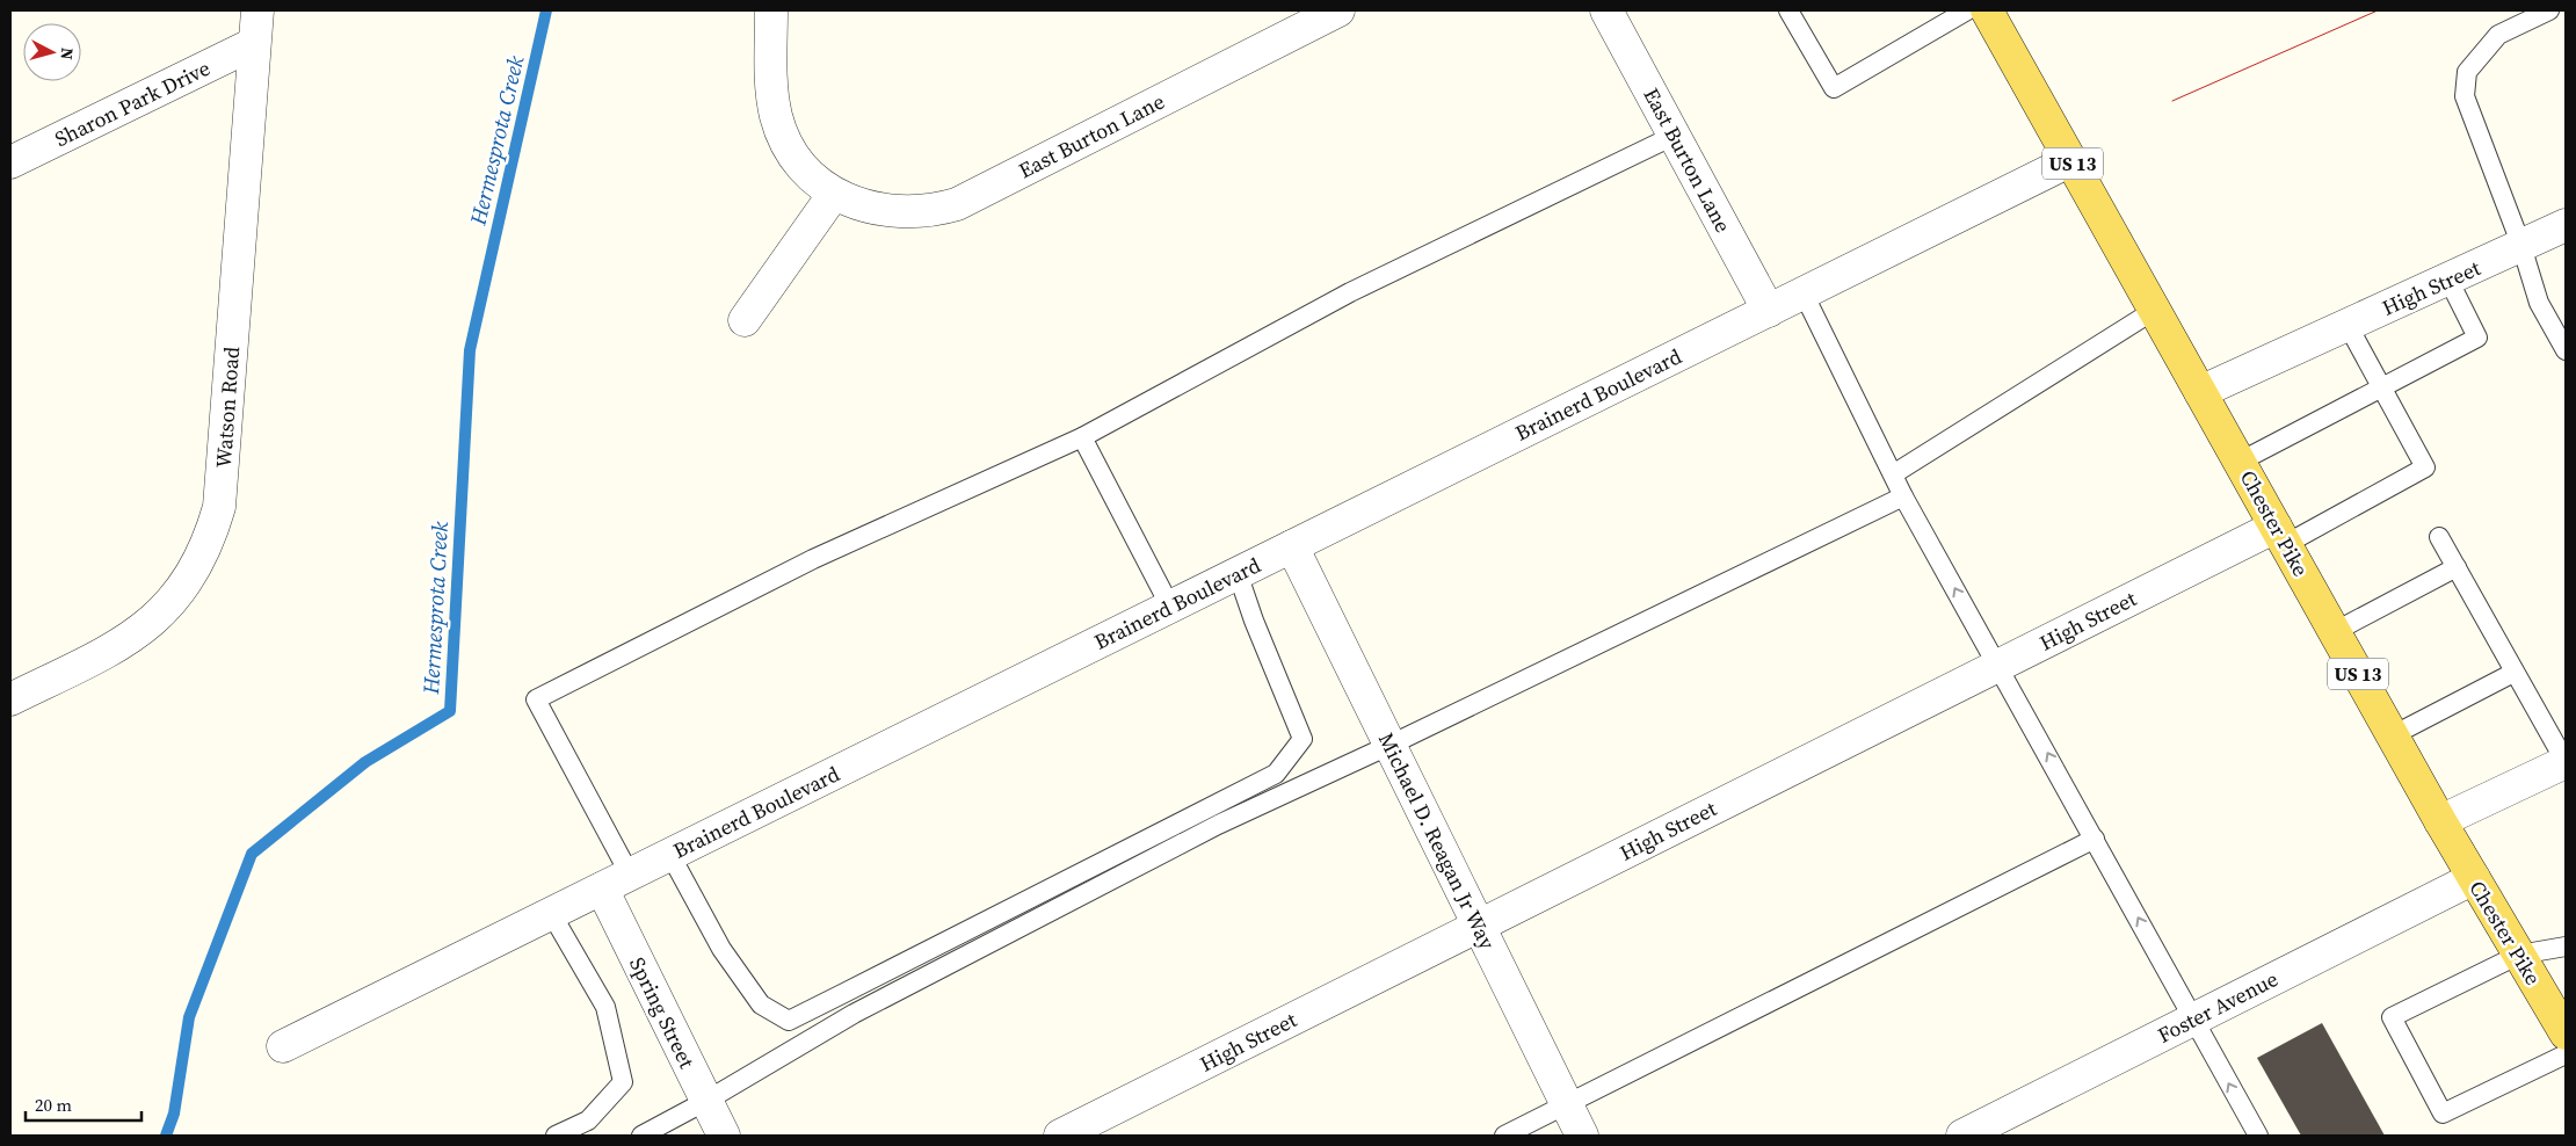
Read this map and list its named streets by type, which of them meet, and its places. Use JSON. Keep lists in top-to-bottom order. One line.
{"streets":{"main road":["US 13","Chester Pike"],"street":["Sharon Park Drive","East Burton Lane","High Street","Brainerd Boulevard","Watson Road","Michael D. Reagan Jr Way","Foster Avenue","Spring Street"]},"crossings":[["Sharon Park Drive","Watson Road"],["East Burton Lane","Brainerd Boulevard"],["High Street","Chester Pike"],["High Street","Michael D. Reagan Jr Way"],["Brainerd Boulevard","Chester Pike"],["Brainerd Boulevard","Michael D. Reagan Jr Way"],["Brainerd Boulevard","Spring Street"],["Chester Pike","Foster Avenue"]],"water":["Hermesprota Creek"],"scale_bar":"20 m","north":"right"}
